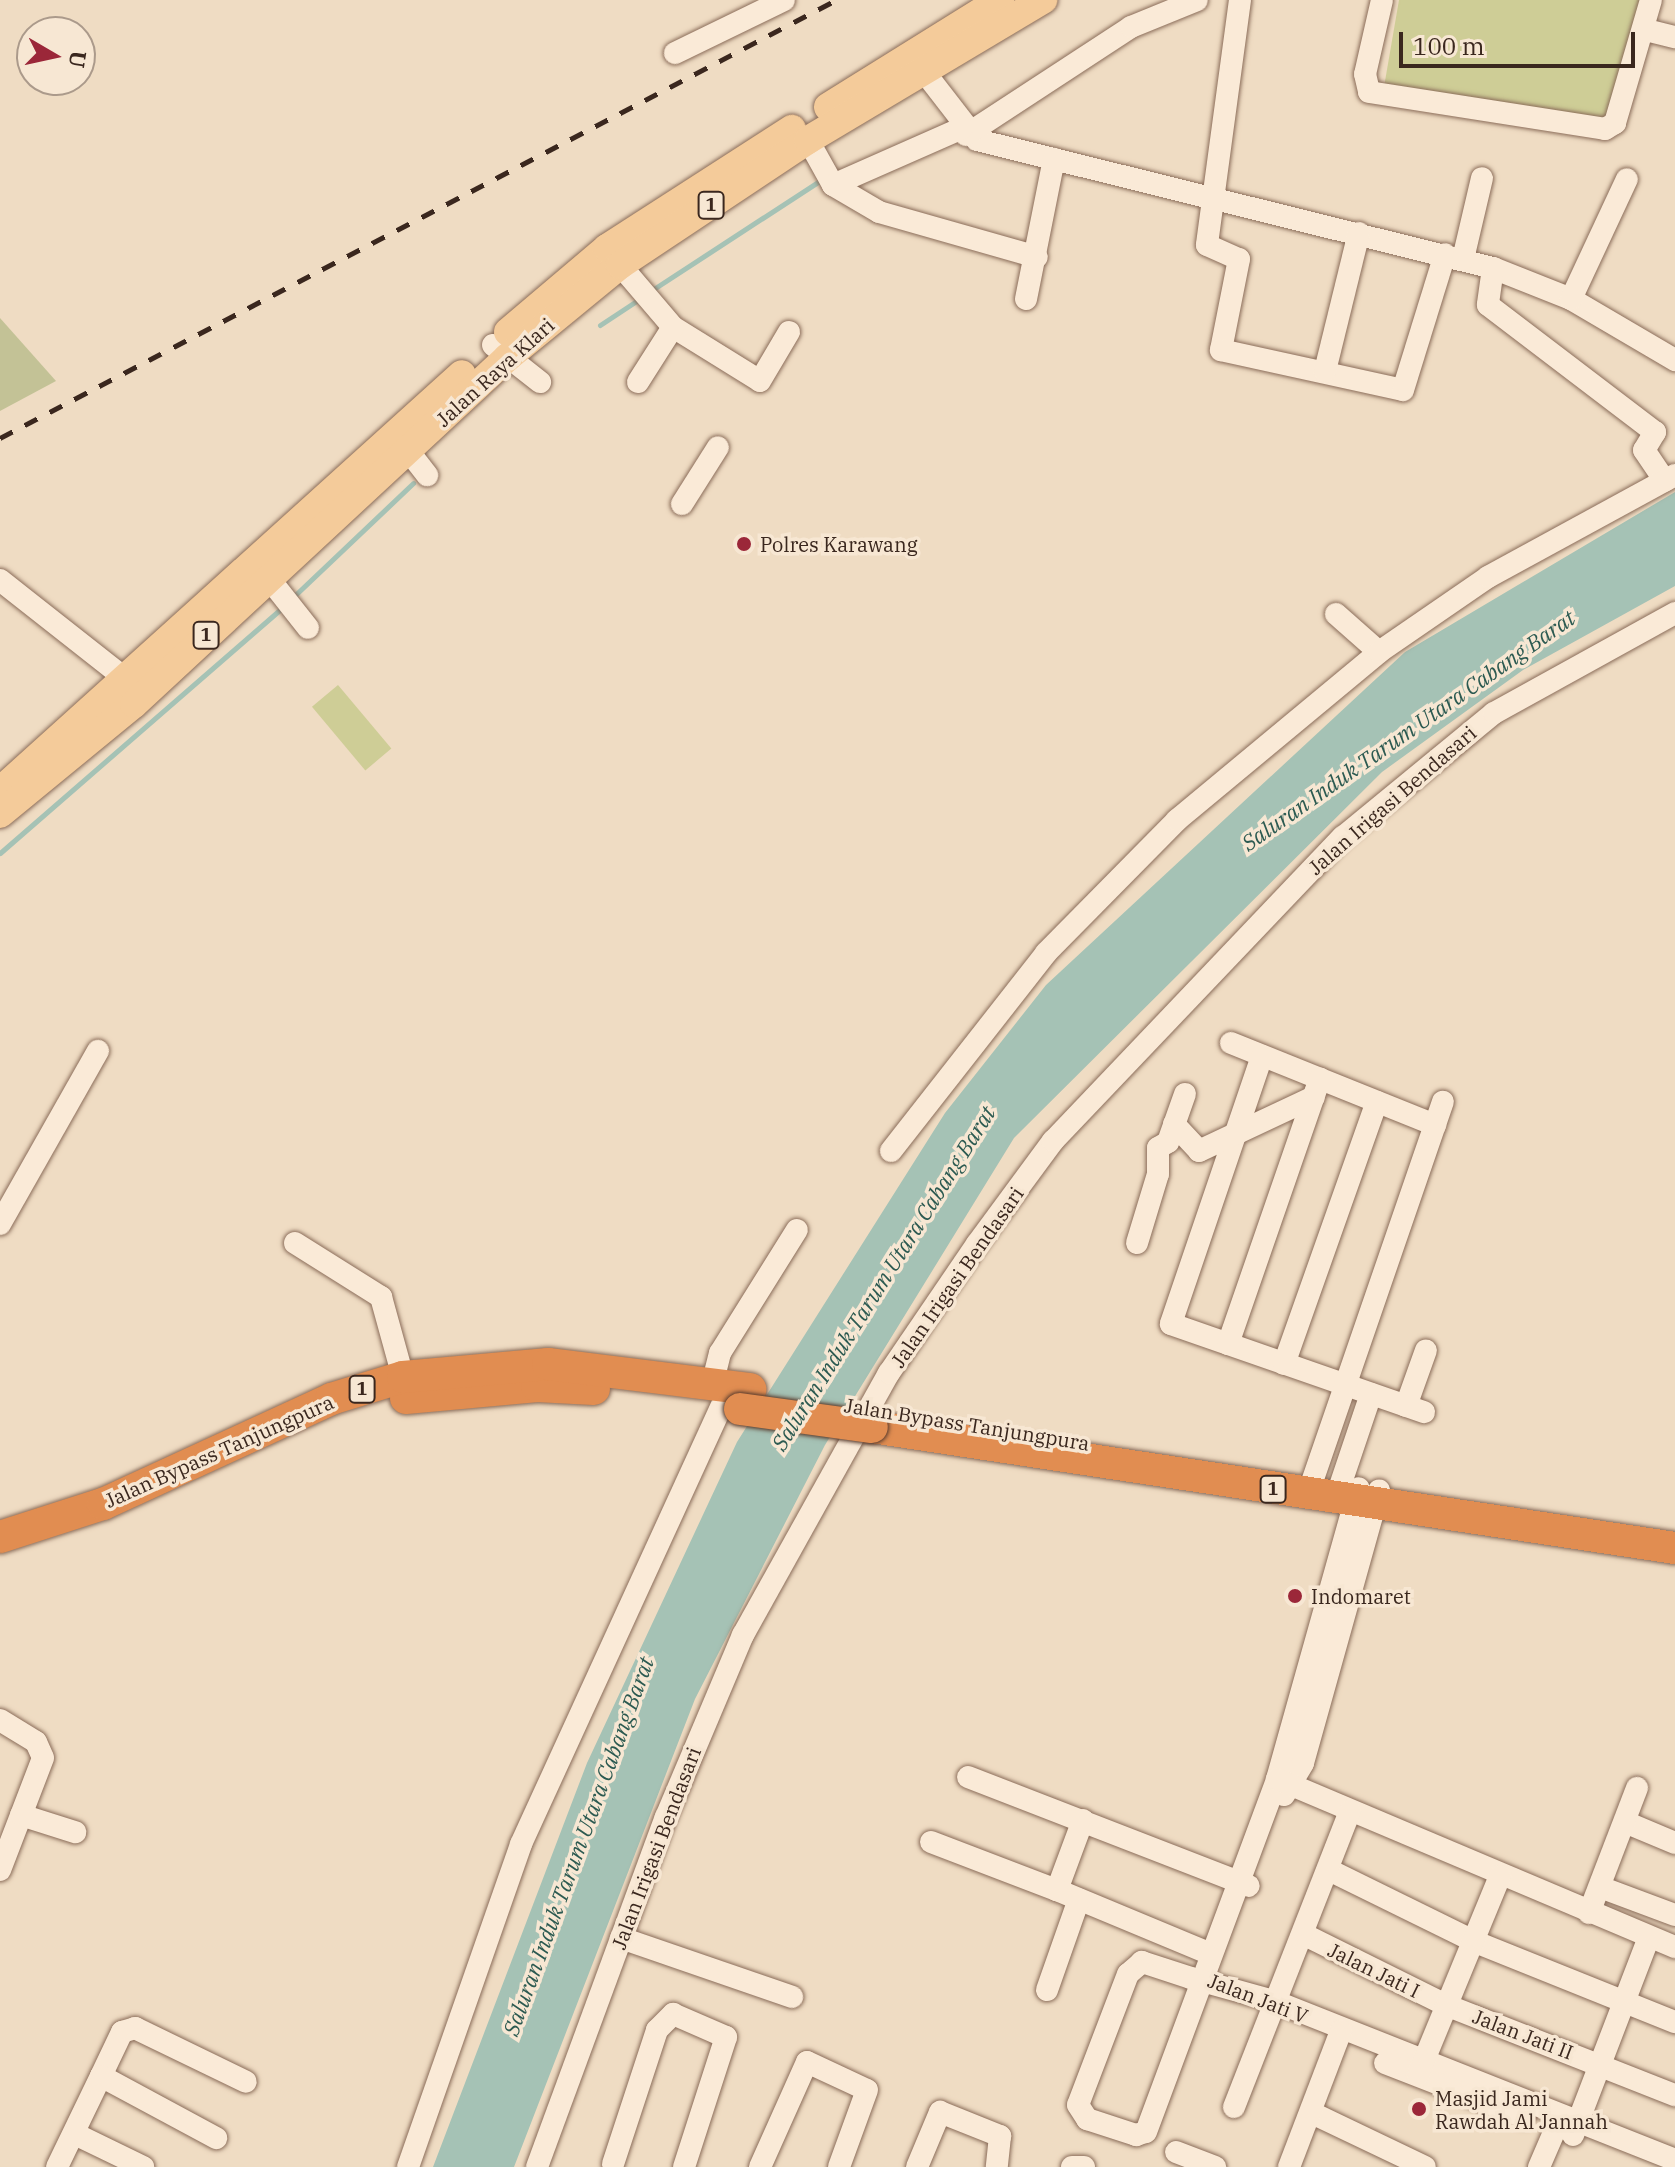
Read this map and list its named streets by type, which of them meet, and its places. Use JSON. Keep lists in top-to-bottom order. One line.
{"streets":{"highway":["1","Jalan Bypass Tanjungpura"],"main road":["Jalan Raya Klari"],"street":["Jalan Irigasi Bendasari","Jalan Jati I","Jalan Jati V","Jalan Jati II"]},"crossings":[["Jalan Jati I","Jalan Jati II"]],"water":["Saluran Induk Tarum Utara Cabang Barat"],"places":["Polres Karawang","Indomaret","Masjid Jami Rawdah Al Jannah"],"scale_bar":"100 m","north":"right"}
